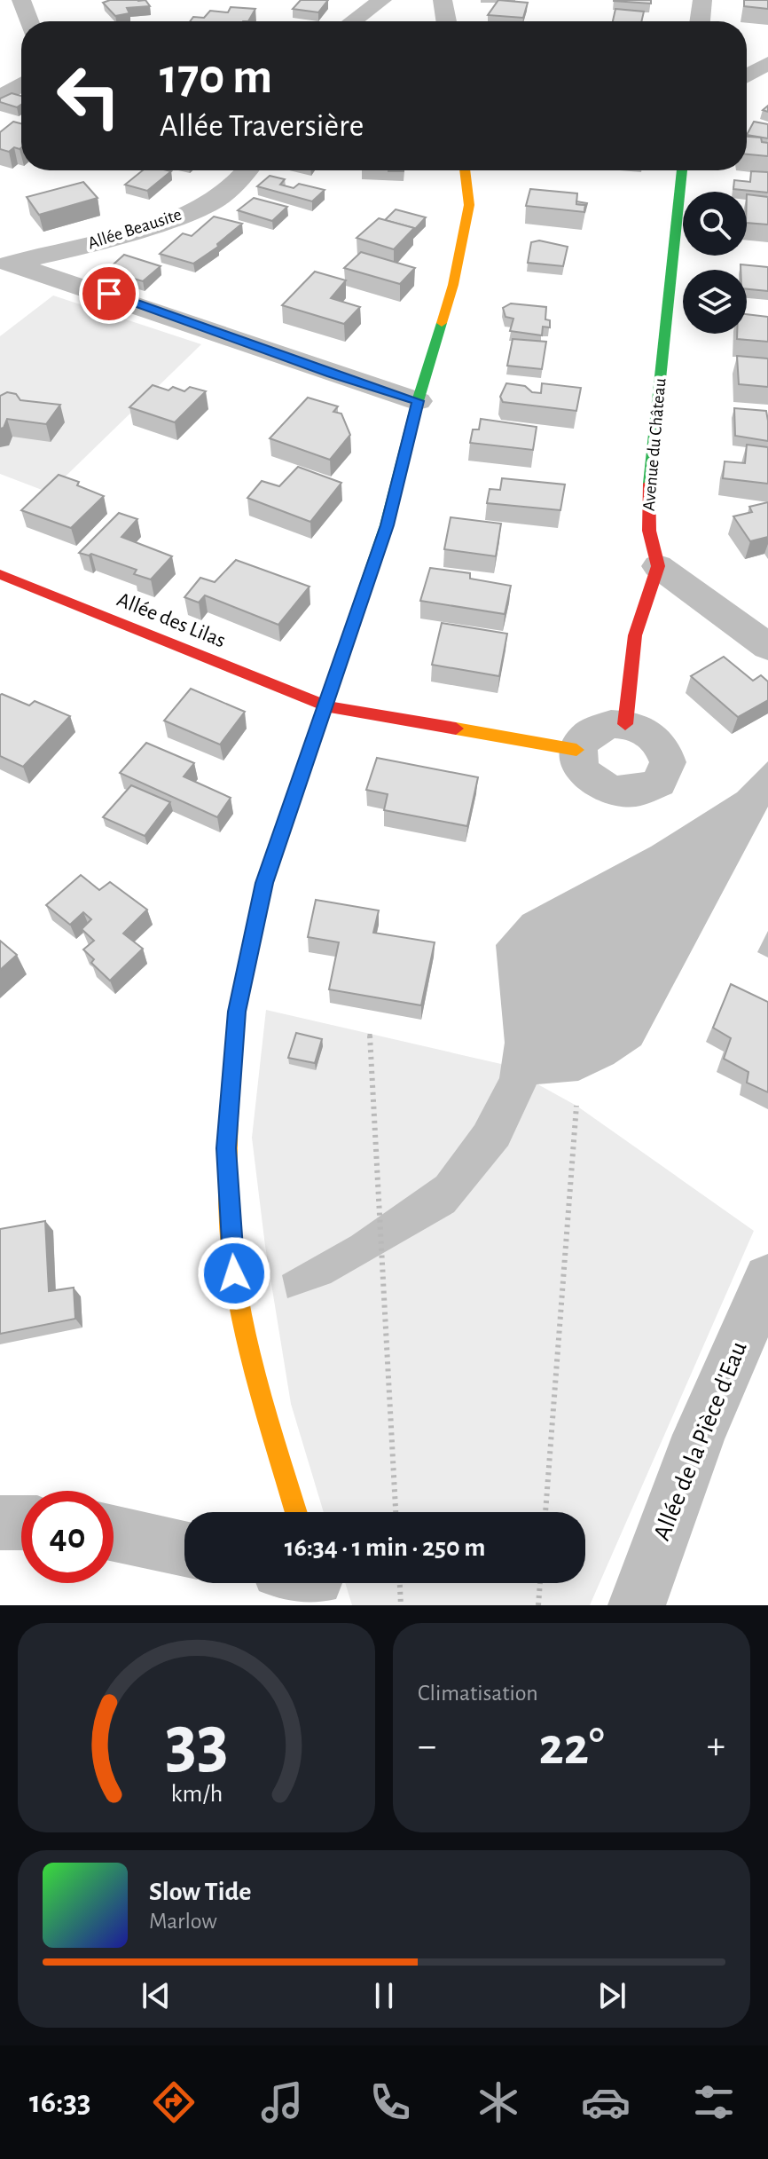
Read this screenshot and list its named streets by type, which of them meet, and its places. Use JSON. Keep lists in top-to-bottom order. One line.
{"streets":{"street":["Allée Beausite","Avenue du Château","Allée des Lilas","Allée de la Pièce d'Eau"]},"page":{"turn":["170 m","Allée Traversière"],"limit":"40","trip":"16:34 · 1 min · 250 m","tile":"Climatisation","heat":["−","22°","+"],"song":["Slow Tide","Marlow"],"tabs":"16:33","gauge":["33","km/h"]}}
